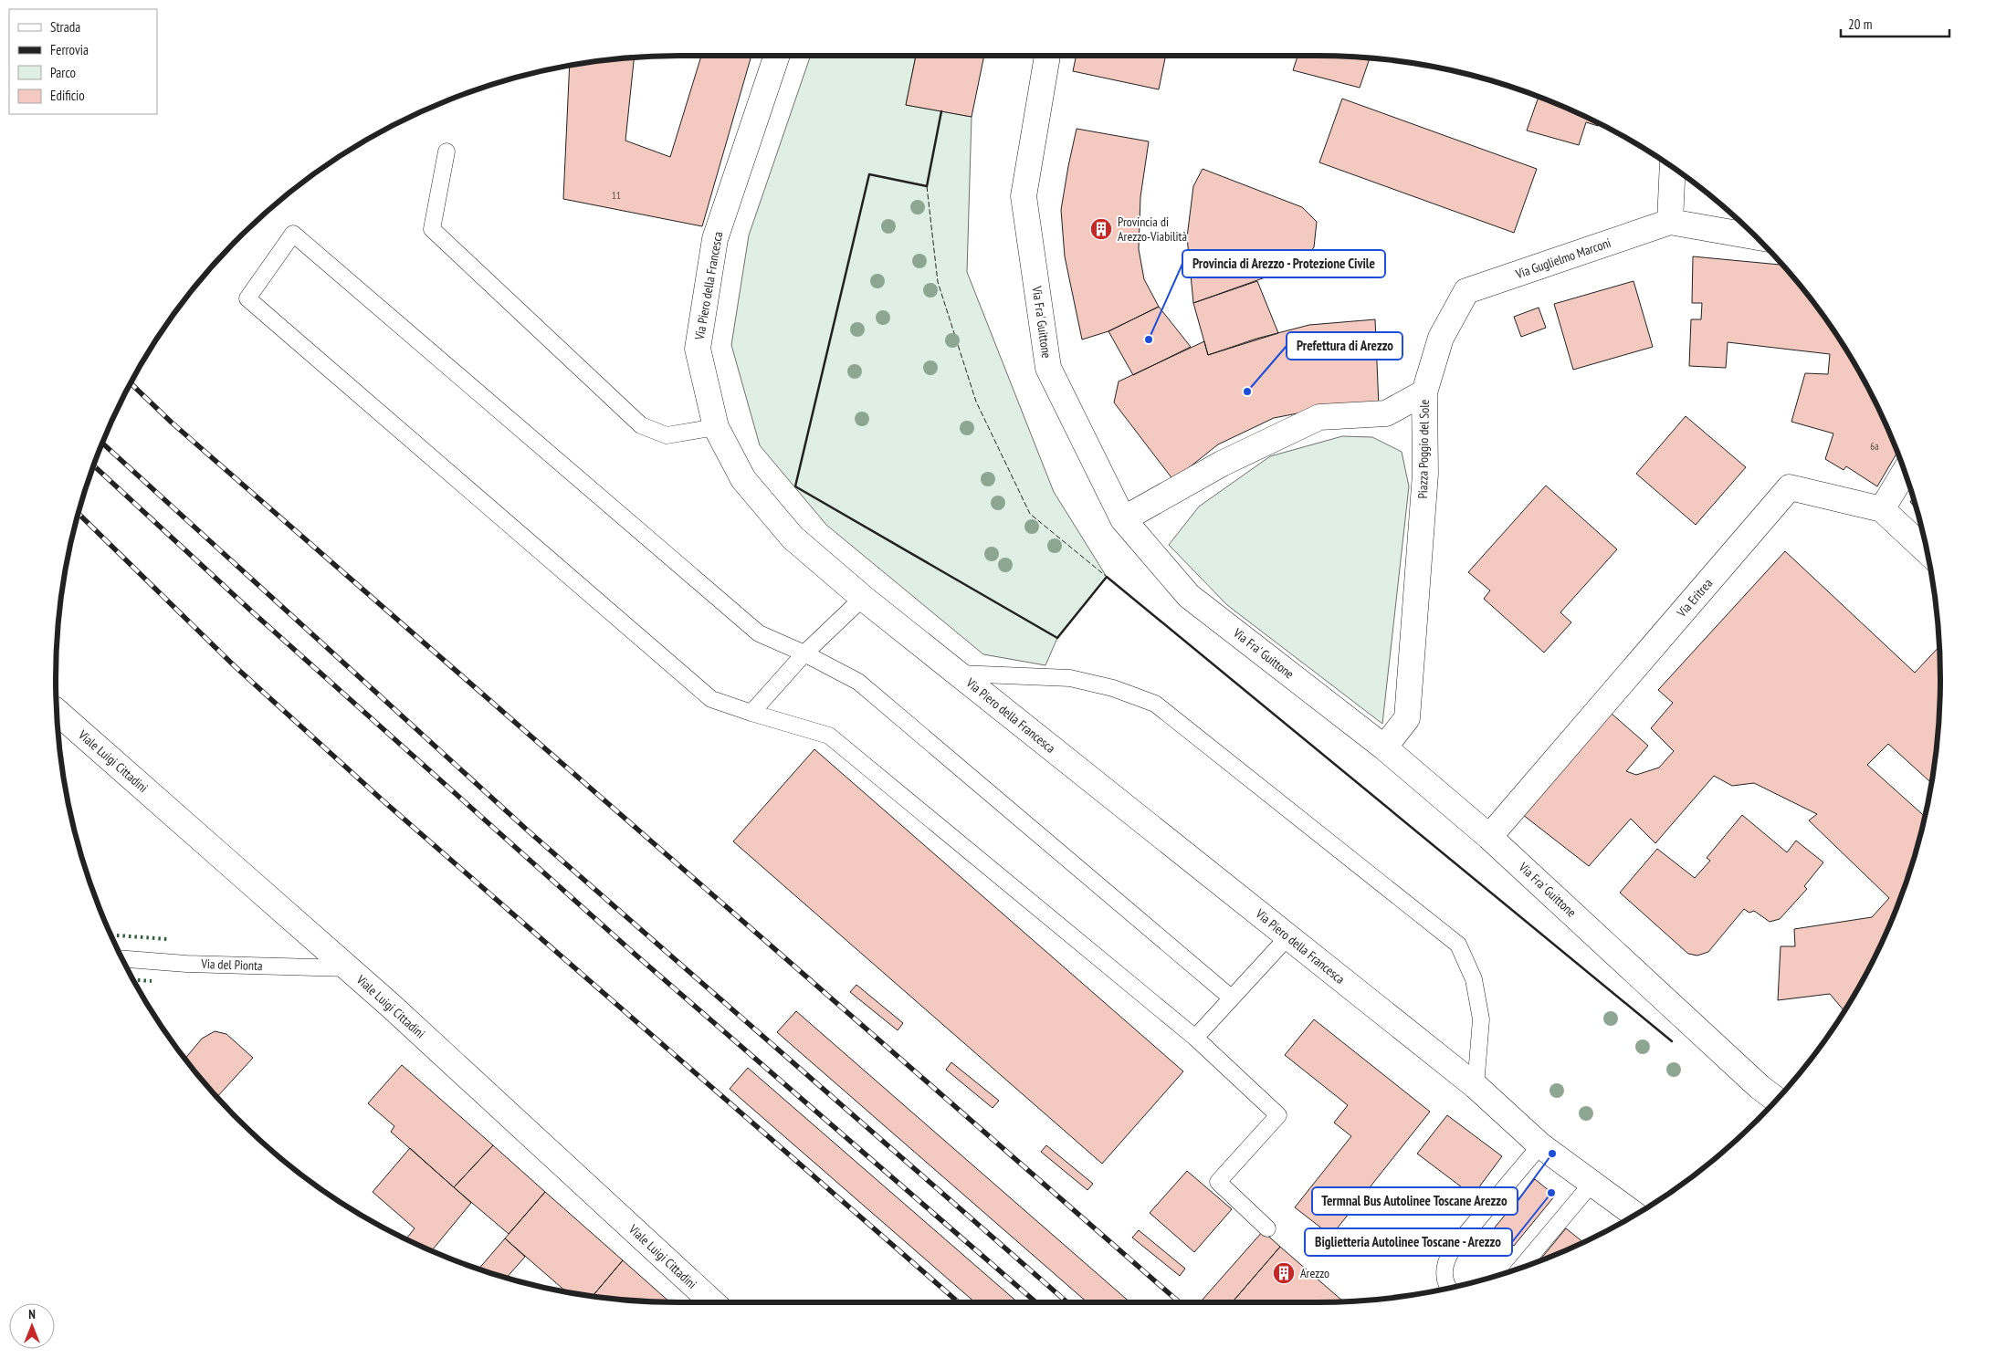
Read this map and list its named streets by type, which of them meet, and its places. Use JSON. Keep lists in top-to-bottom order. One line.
{"streets":{"street":["Via Guglielmo Marconi","Via Piero della Francesca","Via Fra' Guittone","Piazza Poggio del Sole","Via Eritrea","Viale Luigi Cittadini"],"lane":["Via del Pionta"]},"crossings":[["Via Guglielmo Marconi","Piazza Poggio del Sole"],["Via Fra' Guittone","Piazza Poggio del Sole"],["Via Fra' Guittone","Via Eritrea"],["Viale Luigi Cittadini","Via del Pionta"]],"places":{"building":["Provincia di Arezzo-Viabilità","Arezzo"],"other":["Provincia di Arezzo - Protezione Civile","Prefettura di Arezzo","Termnal Bus Autolinee Toscane Arezzo","Biglietteria Autolinee Toscane - Arezzo"]},"house_numbers":["11","6a"],"legend":["Strada","Ferrovia","Parco","Edificio"],"scale_bar":"20 m","north":"top"}
